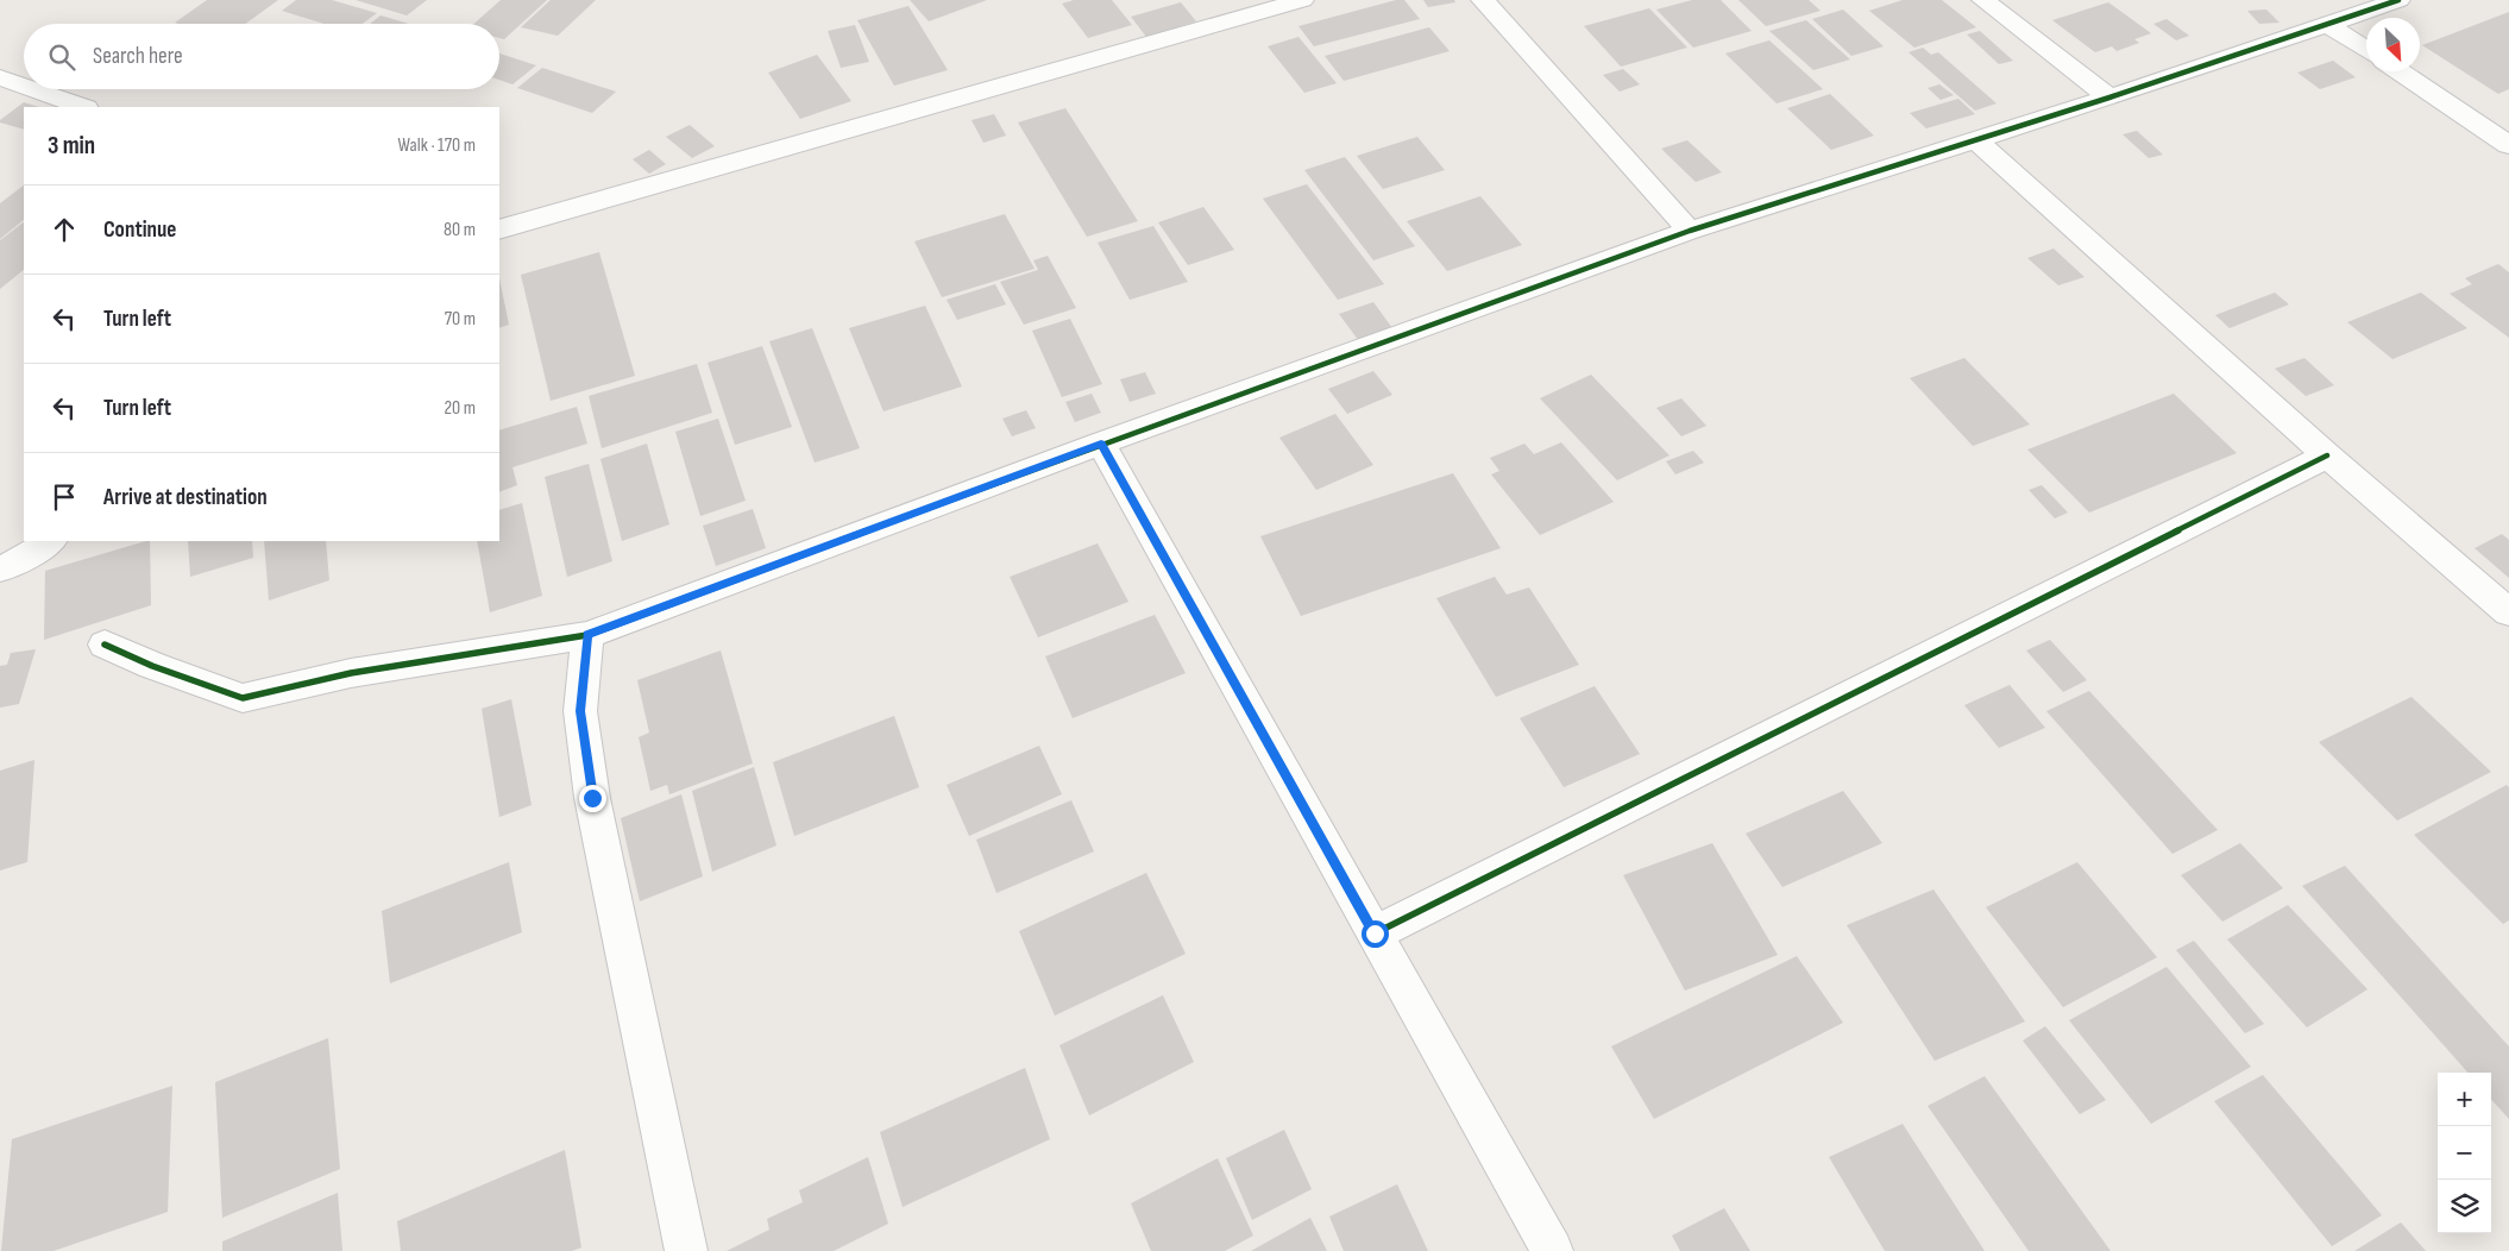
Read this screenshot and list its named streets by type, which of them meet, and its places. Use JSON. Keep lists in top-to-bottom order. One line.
{"north":"bottom right","page":{"search":"Search here","heading":["3 min","Walk · 170 m"],"list":[["Continue","80 m"],["Turn left","70 m"],["Turn left","20 m"],"Arrive at destination"],"map_buttons":["+","−"]}}
